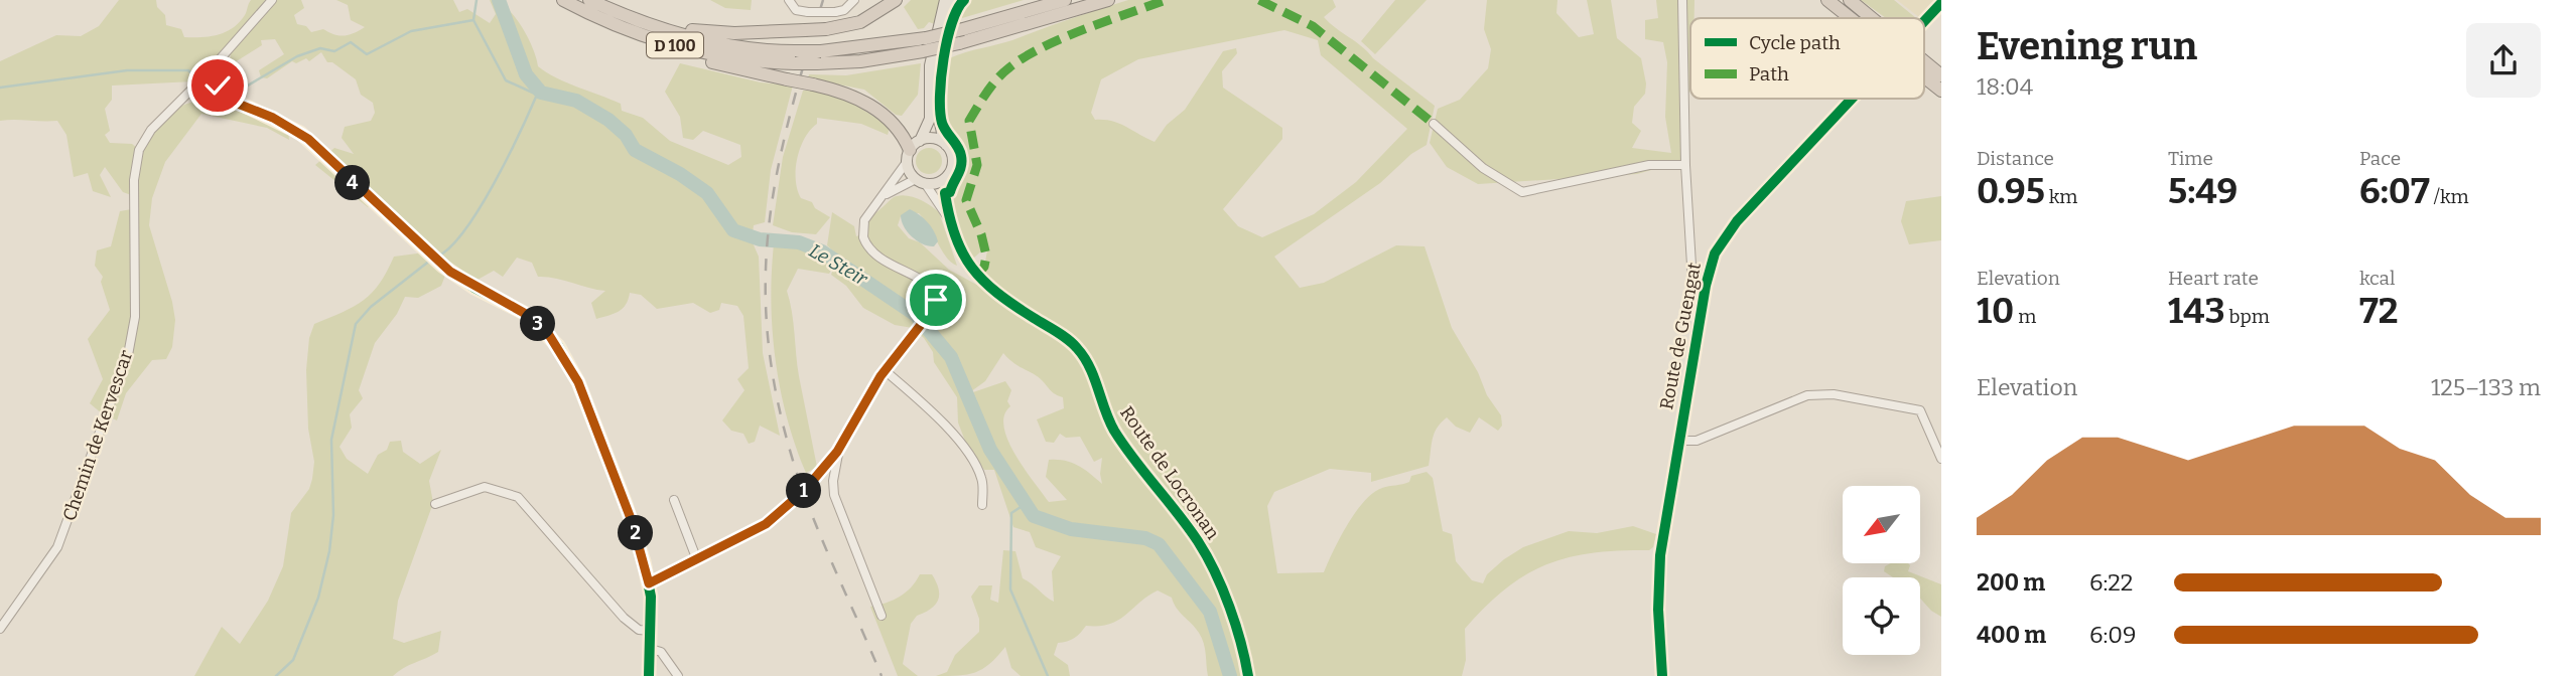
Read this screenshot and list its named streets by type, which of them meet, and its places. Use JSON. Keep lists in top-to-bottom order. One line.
{"streets":{"highway":["D 100"],"street":["Route de Guengat","Chemin de Kervescar","Route de Locronan"]},"crossings":[["D 100","Route de Locronan"]],"water":["Le Steir"],"legend":["Cycle path","Path"],"north":"bottom left","page":{"heading":["Evening run","18:04"],"stats":[["Distance","0.95 km"],["Time","5:49"],["Pace","6:07 /km"],["Elevation","10 m"],["Heart rate","143 bpm"],["kcal","72"]],"pins":["4","3","1","2"],"chart":["Elevation","125–133 m"],"list":[{"name":"200 m","note":"6:22"},{"name":"400 m","note":"6:09"}]}}
